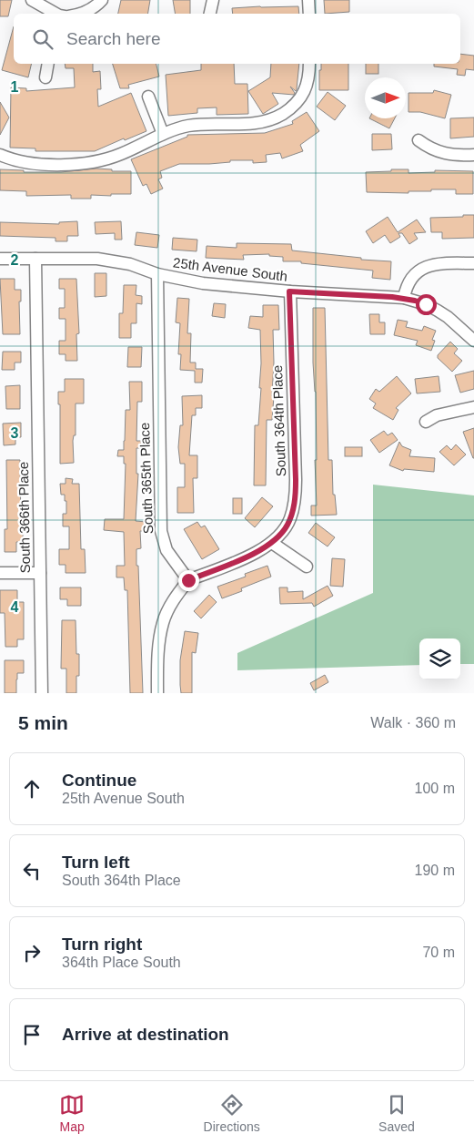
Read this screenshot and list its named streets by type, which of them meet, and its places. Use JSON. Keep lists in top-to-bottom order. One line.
{"streets":{"street":["25th Avenue South","South 364th Place","South 365th Place","South 366th Place"]},"crossings":[["25th Avenue South","South 364th Place"],["25th Avenue South","South 365th Place"],["25th Avenue South","South 366th Place"]],"north":"right","page":{"search":"Search here","heading":["5 min","Walk · 360 m"],"list":[["Continue","25th Avenue South","100 m"],["Turn left","South 364th Place","190 m"],["Turn right","364th Place South","70 m"],"Arrive at destination"],"nav":["Map","Directions","Saved"]},"grid":{"rows":["1","2","3","4"]}}
